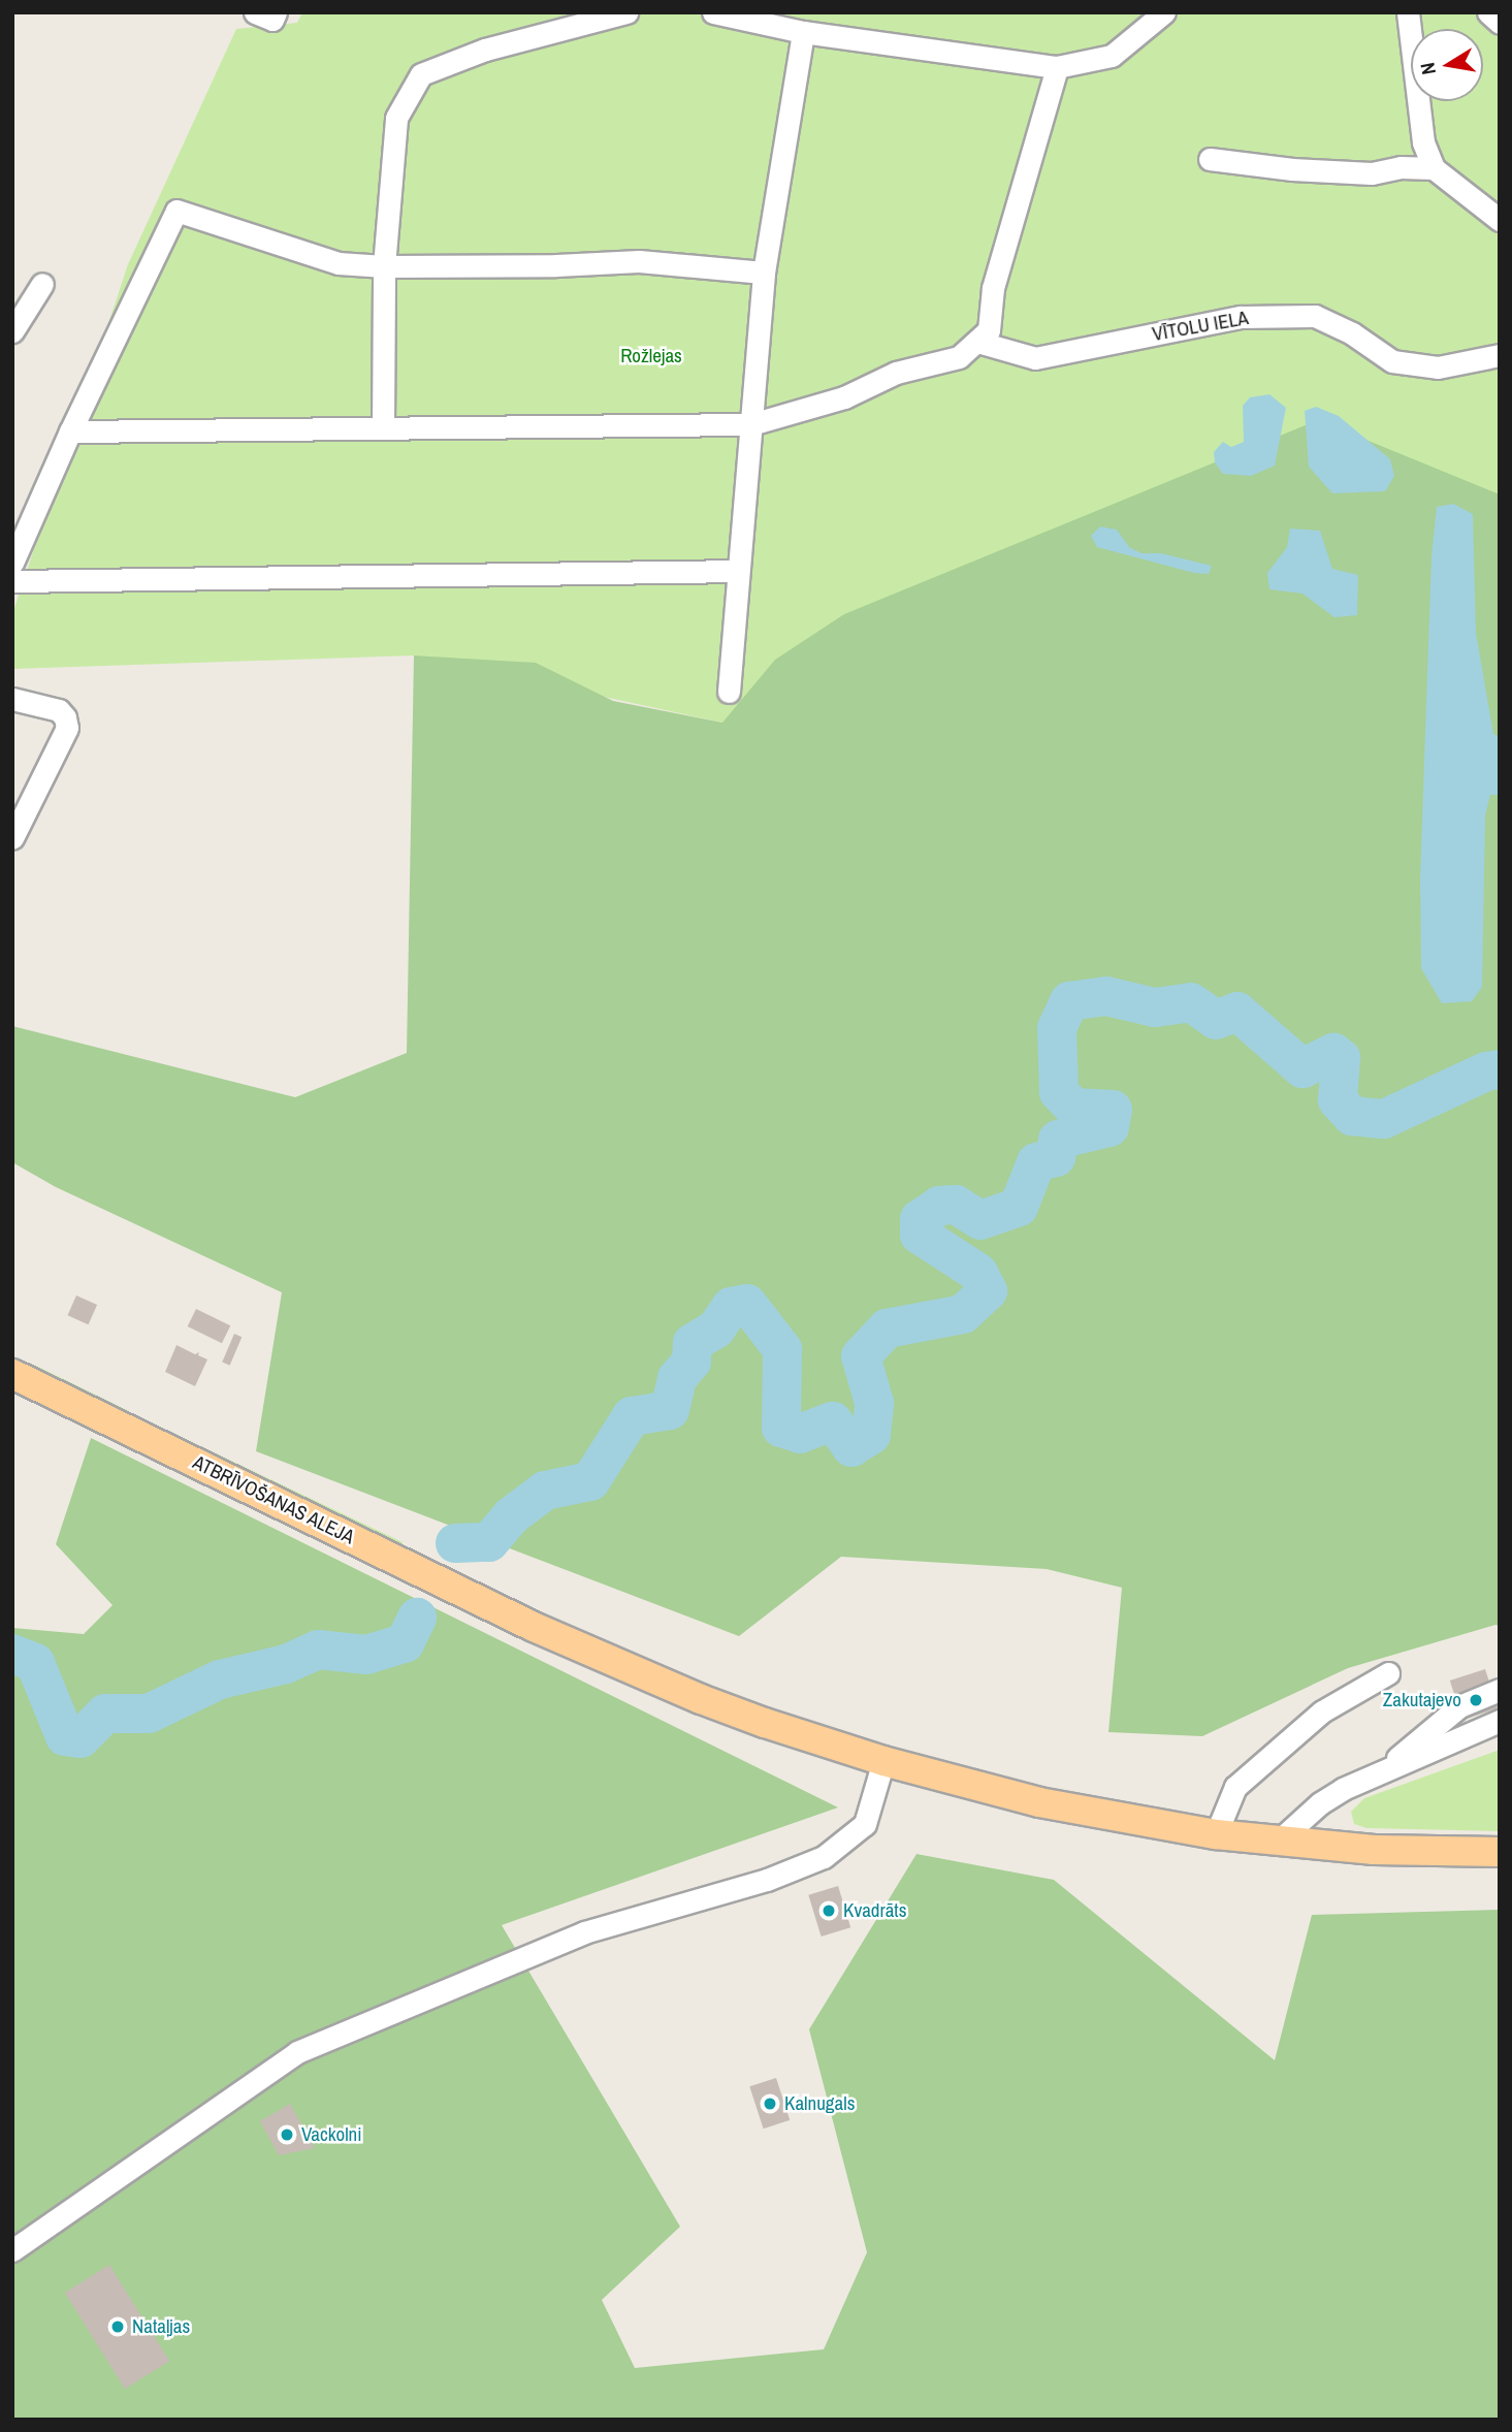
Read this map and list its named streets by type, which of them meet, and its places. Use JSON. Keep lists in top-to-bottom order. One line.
{"streets":{"main road":["ATBRĪVOŠANAS ALEJA"],"street":["VĪTOLU IELA"]},"parks":["Rožlejas"],"places":["Zakutajevo","Kvadrāts","Kalnugals","Vackolni","Nataļjas"],"north":"left"}
